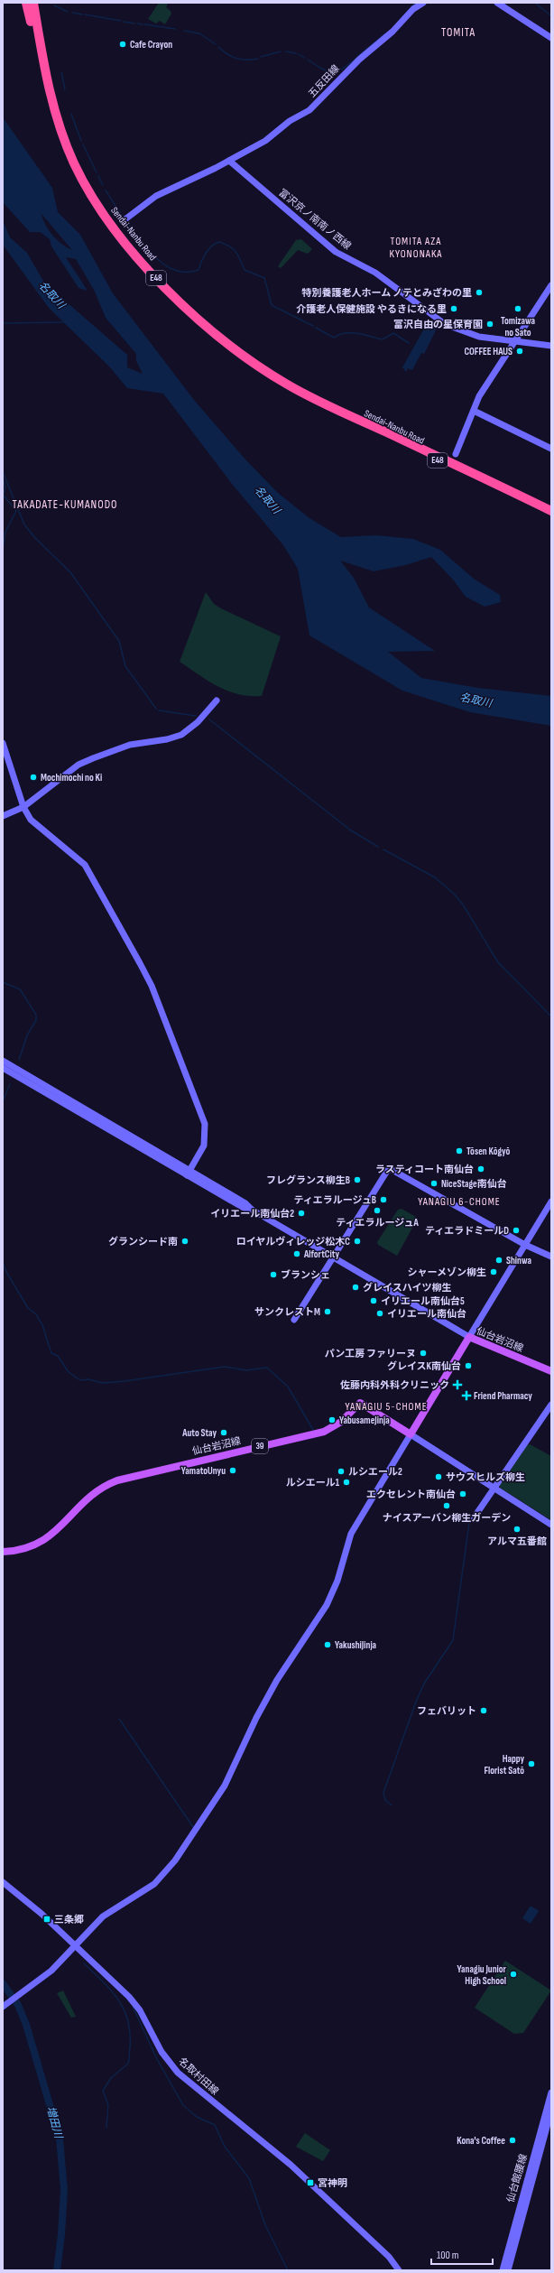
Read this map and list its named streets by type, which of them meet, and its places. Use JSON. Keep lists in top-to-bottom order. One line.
{"streets":{"highway":["Sendai-Nanbu Road","E48"],"main road":["仙台岩沼線","39"],"street":["五反田線","富沢京ノ南南ノ西線","名取村田線","仙台館腰線"]},"crossings":[["五反田線","富沢京ノ南南ノ西線"]],"districts":["TOMITA","TOMITA AZA KYONONAKA","TAKADATE-KUMANODO","YANAGIU 6-CHOME","YANAGIU 5-CHOME"],"water":["名取川","増田川"],"places":{"other":["Cafe Crayon","特別養護老人ホーム ノテとみざわの里","介護老人保健施設 やるきになる里","Tomizawa no Sato","富沢自由の星保育園","COFFEE HAUS","Mochimochi no Ki","Tōsen Kōgyō","ラスティコート南仙台","フレグランス柳生B","NiceStage南仙台","ティエラルージュB","ティエラルージュA","イリエール南仙台2","ティエラドミールD","グランシード南","ロイヤルヴィレッジ松木C","AlfortCity","Shinwa","シャーメゾン柳生","ブランシェ","グレイスハイツ柳生","イリエール南仙台5","サンクレストM","イリエール南仙台","パン工房 ファリーヌ","グレイスK南仙台","YabusameJinja","Auto Stay","YamatoUnyu","ルシエール2","サウスヒルズ柳生","ルシエール1","エクセレント南仙台","ナイスアーバン柳生ガーデン","アルマ五番館","YakushiJinja","フェバリット","Happy Florist Satō","Yanagiu Junior High School","Kona's Coffee"],"health":["佐藤内科外科クリニック","Friend Pharmacy"],"transit":["三条郷","宮神明"]},"scale_bar":"100 m"}
